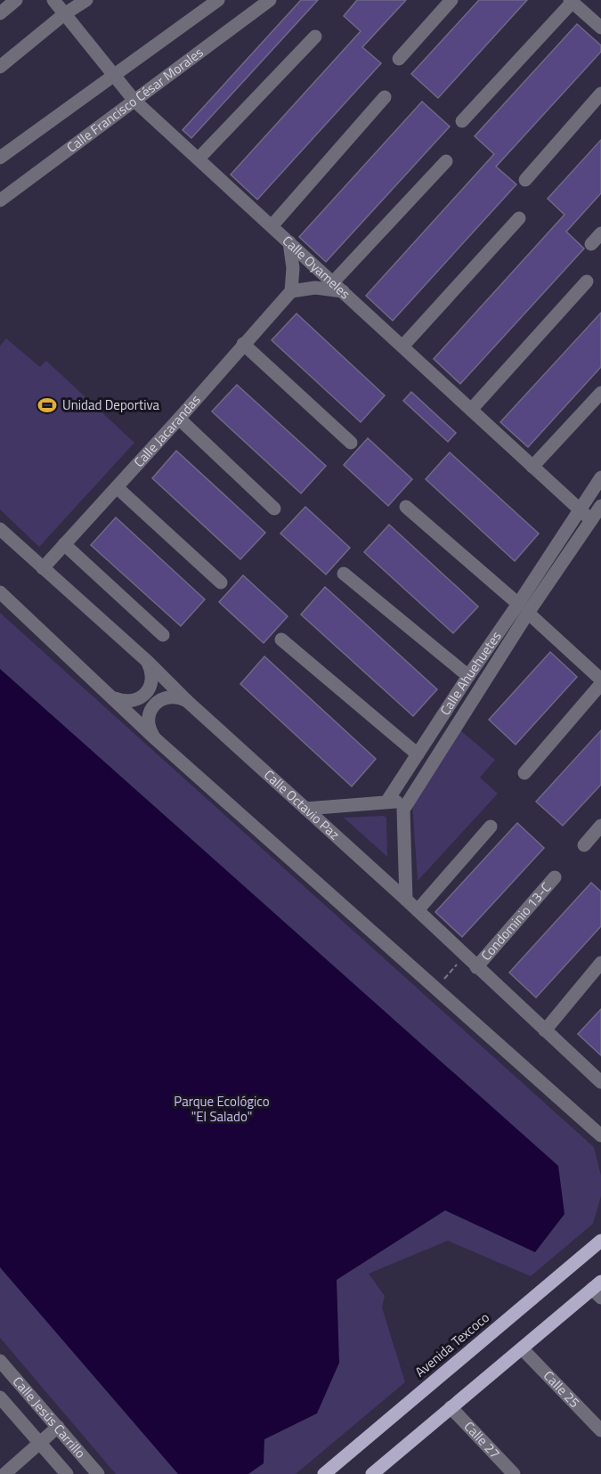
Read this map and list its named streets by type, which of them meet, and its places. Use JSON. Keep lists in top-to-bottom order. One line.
{"streets":{"main road":["Avenida Texcoco"],"street":["Calle Francisco César Morales","Calle Oyameles","Calle Jacarandas","Calle Ahuehuetes","Calle Octavio Paz","Condominio 13-C","Calle 25","Calle Jesús Carrillo","Calle 27"]},"crossings":[["Calle Francisco César Morales","Calle Oyameles"],["Calle Oyameles","Calle Ahuehuetes"],["Calle Jacarandas","Calle Octavio Paz"],["Calle Octavio Paz","Condominio 13-C"]],"parks":["Parque Ecológico \"El Salado\""],"places":{"sports":["Unidad Deportiva"]}}
